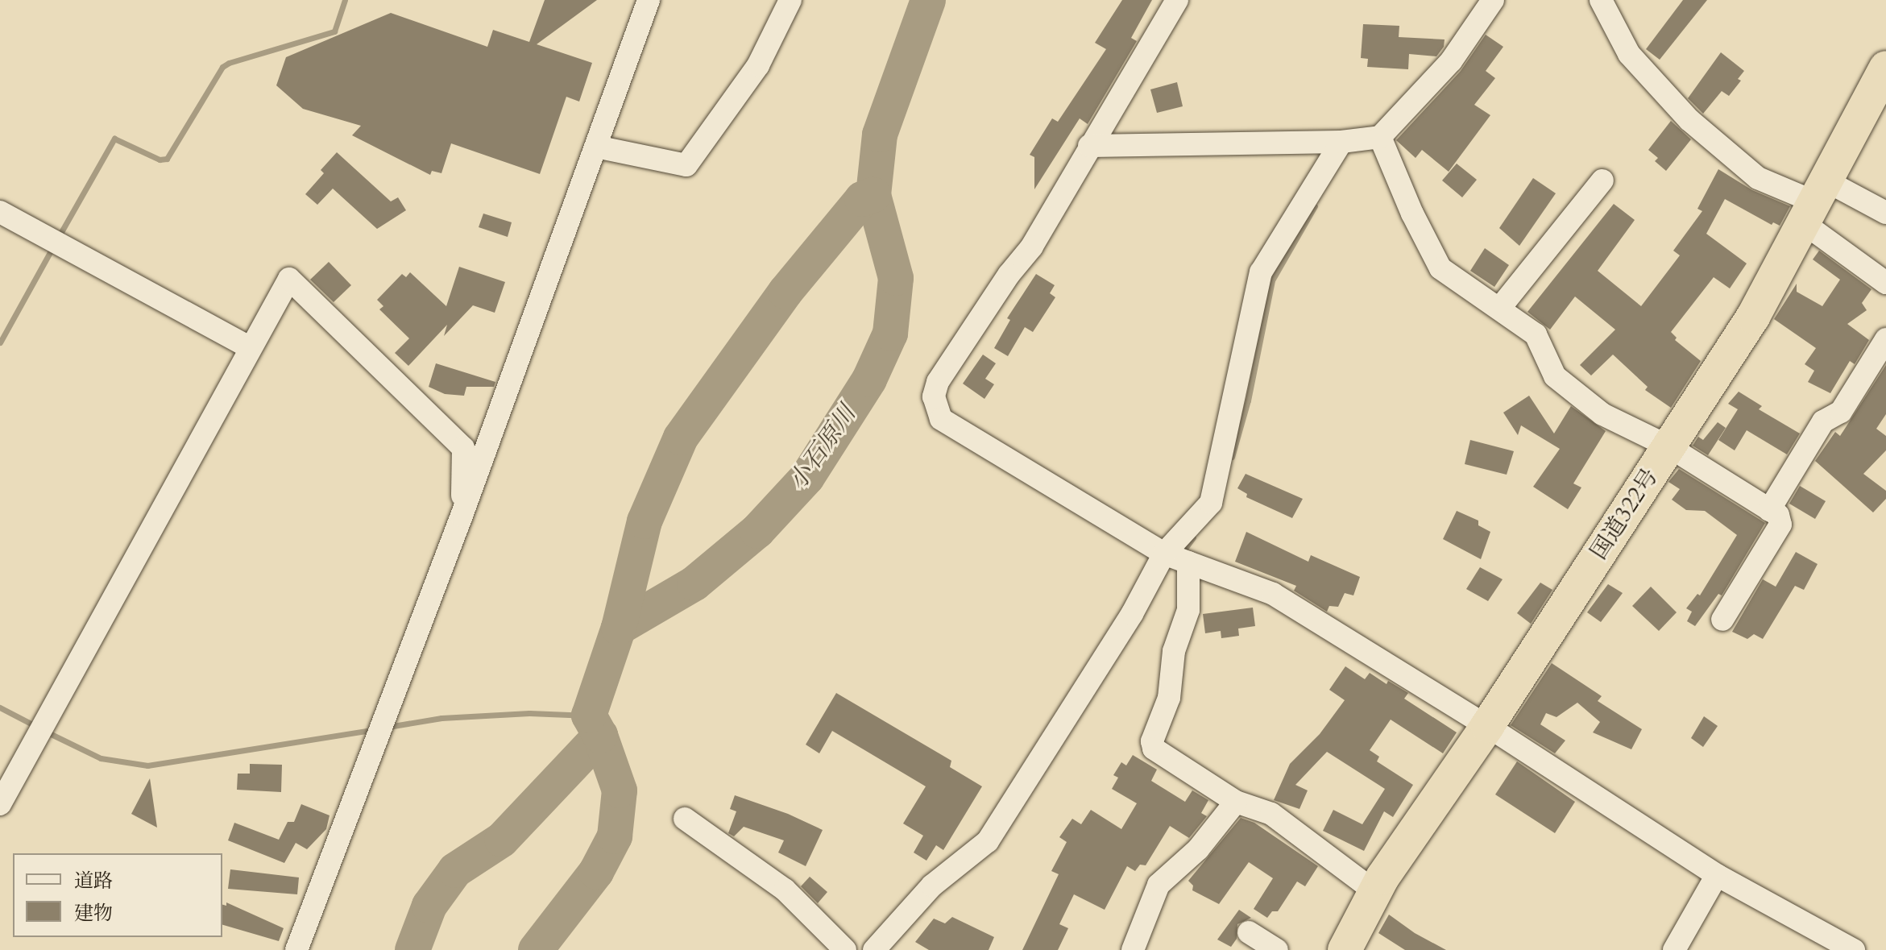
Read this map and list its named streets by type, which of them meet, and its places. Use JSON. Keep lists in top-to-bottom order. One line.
{"streets":{"highway":["国道322号"]},"water":["小石原川"],"legend":["道路","建物"]}
